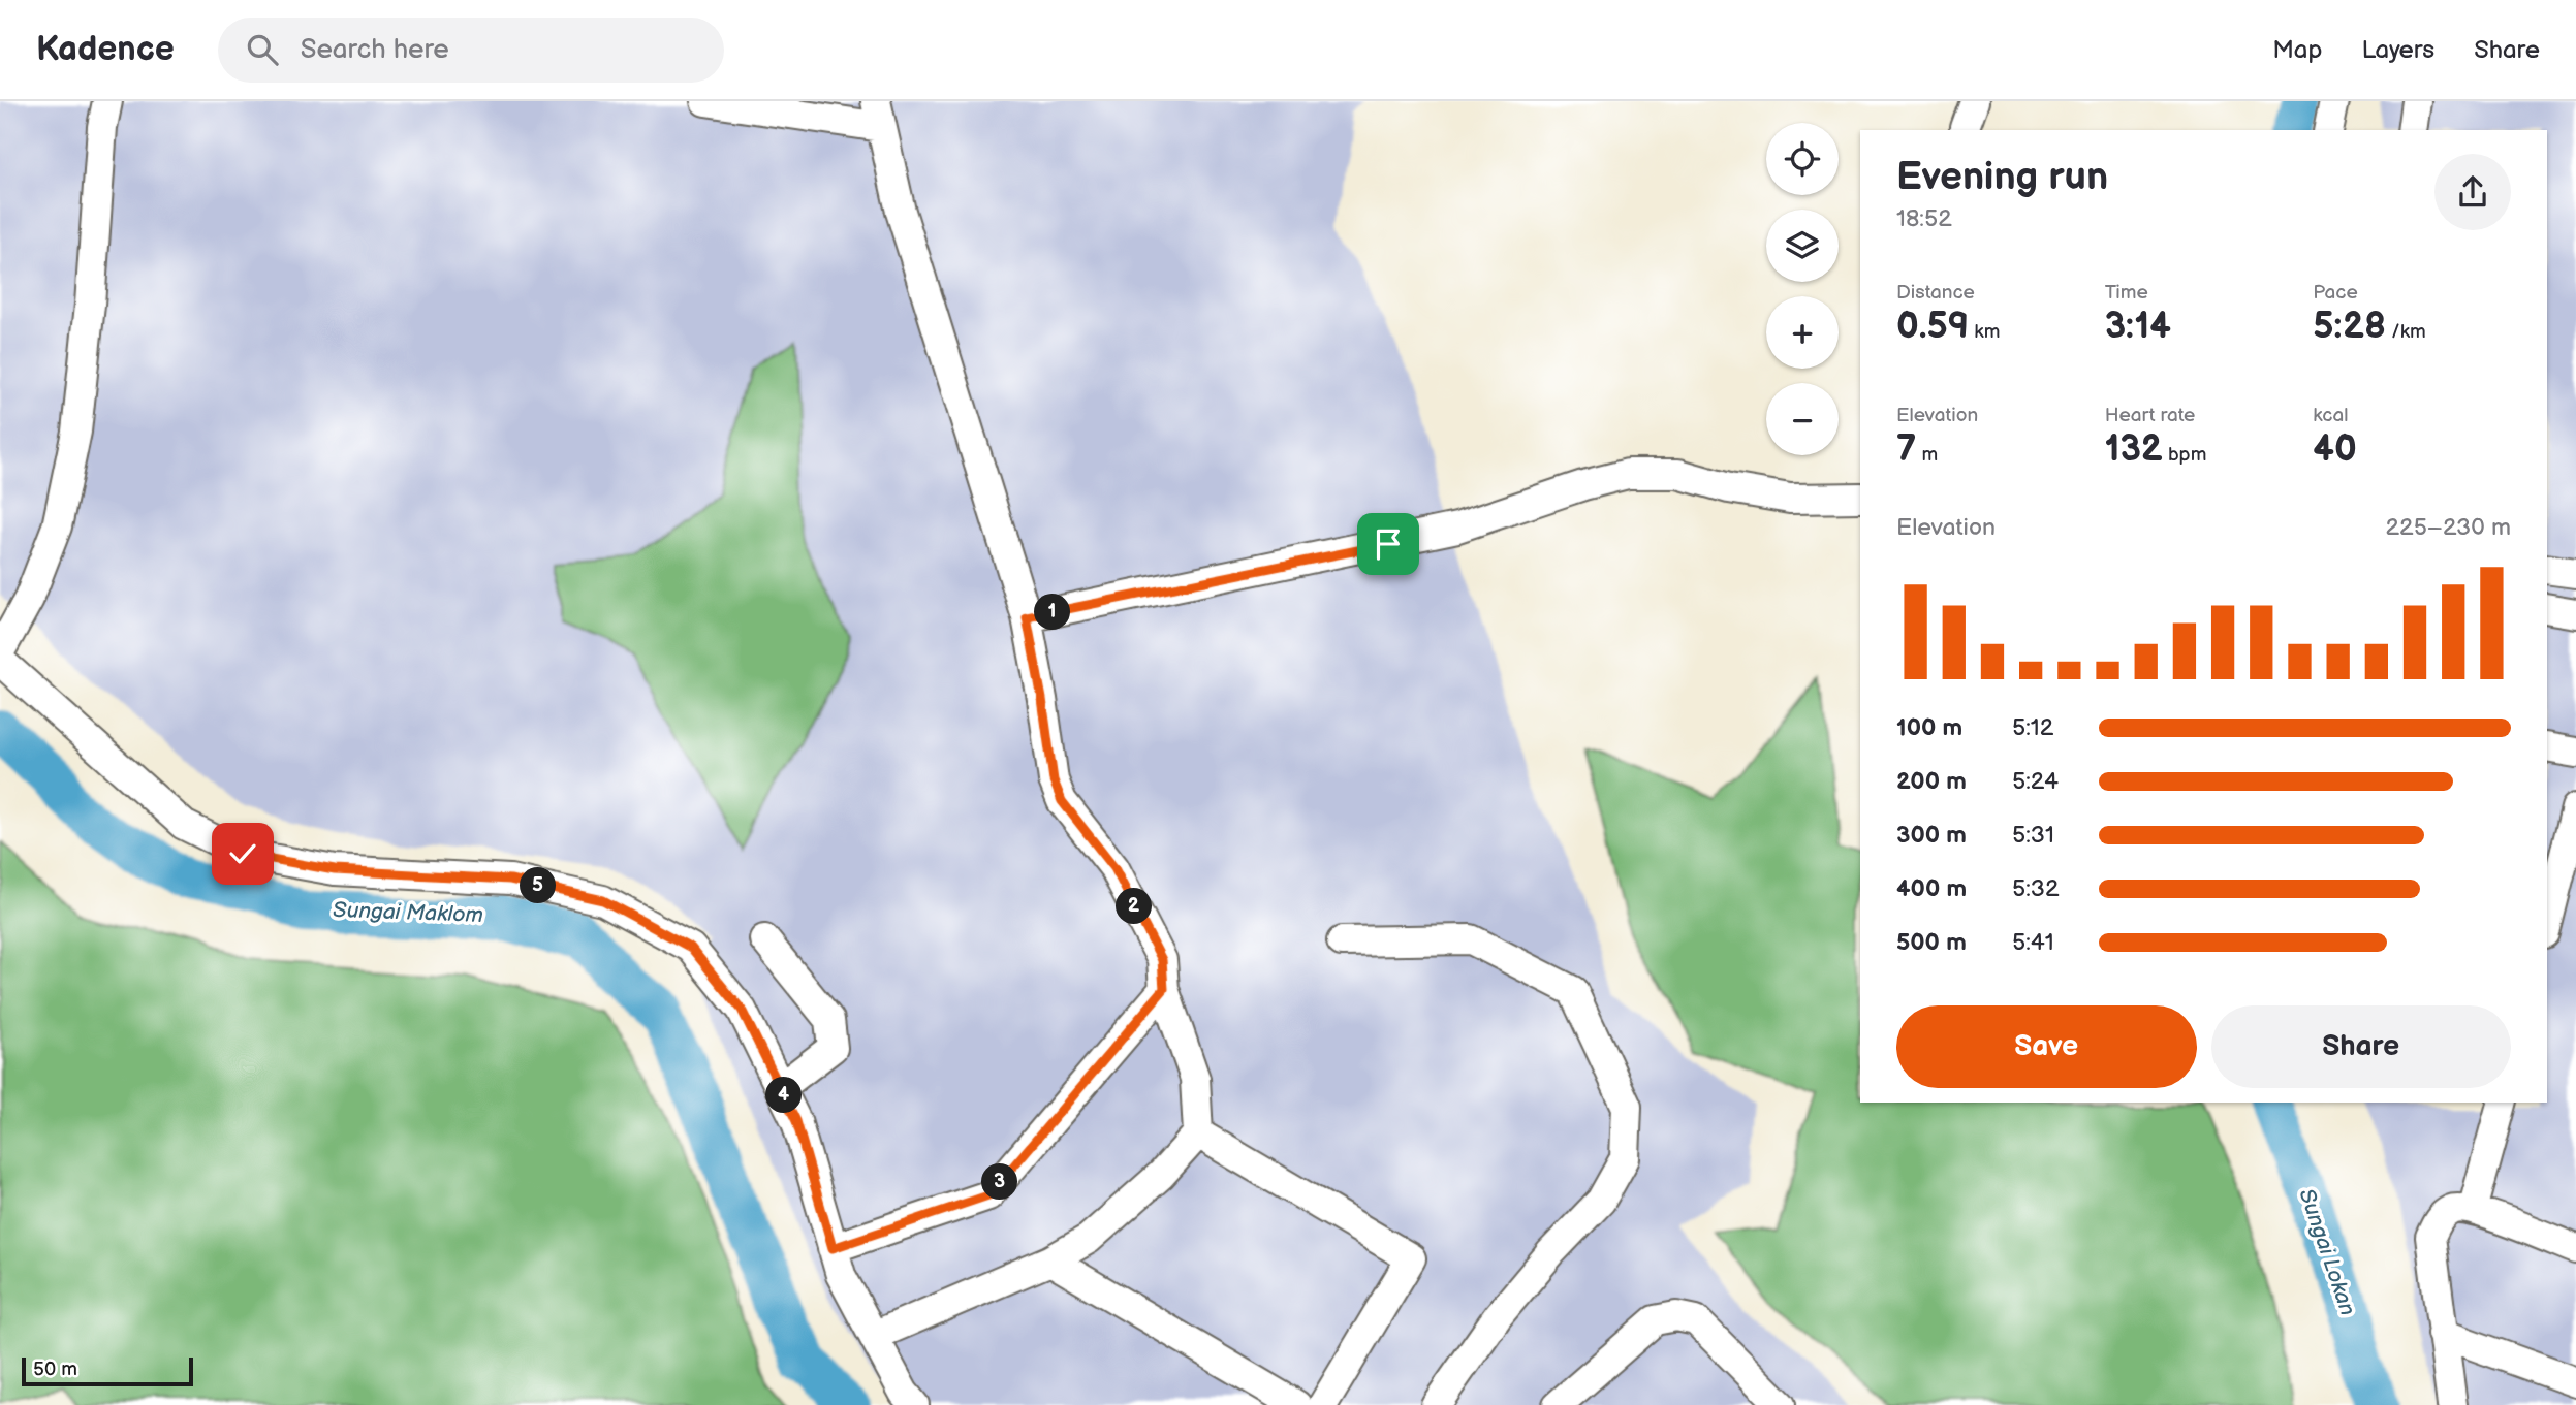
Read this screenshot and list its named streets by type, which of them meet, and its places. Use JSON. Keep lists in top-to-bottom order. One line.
{"water":["Sungai Maklom","Sungai Lokan"],"scale_bar":"50 m","page":{"header":"Kadence","search":"Search here","nav":["Map","Layers","Share"],"map_buttons":["+","−"],"heading":["Evening run","18:52"],"stats":[["Distance","0.59 km"],["Time","3:14"],["Pace","5:28 /km"],["Elevation","7 m"],["Heart rate","132 bpm"],["kcal","40"]],"chart":["Elevation","225–230 m"],"pins":["1","5","2","4","3"],"list":[{"name":"100 m","note":"5:12"},{"name":"200 m","note":"5:24"},{"name":"300 m","note":"5:31"},{"name":"400 m","note":"5:32"},{"name":"500 m","note":"5:41"}],"buttons":["Save","Share"],"scale":"50 m"}}
